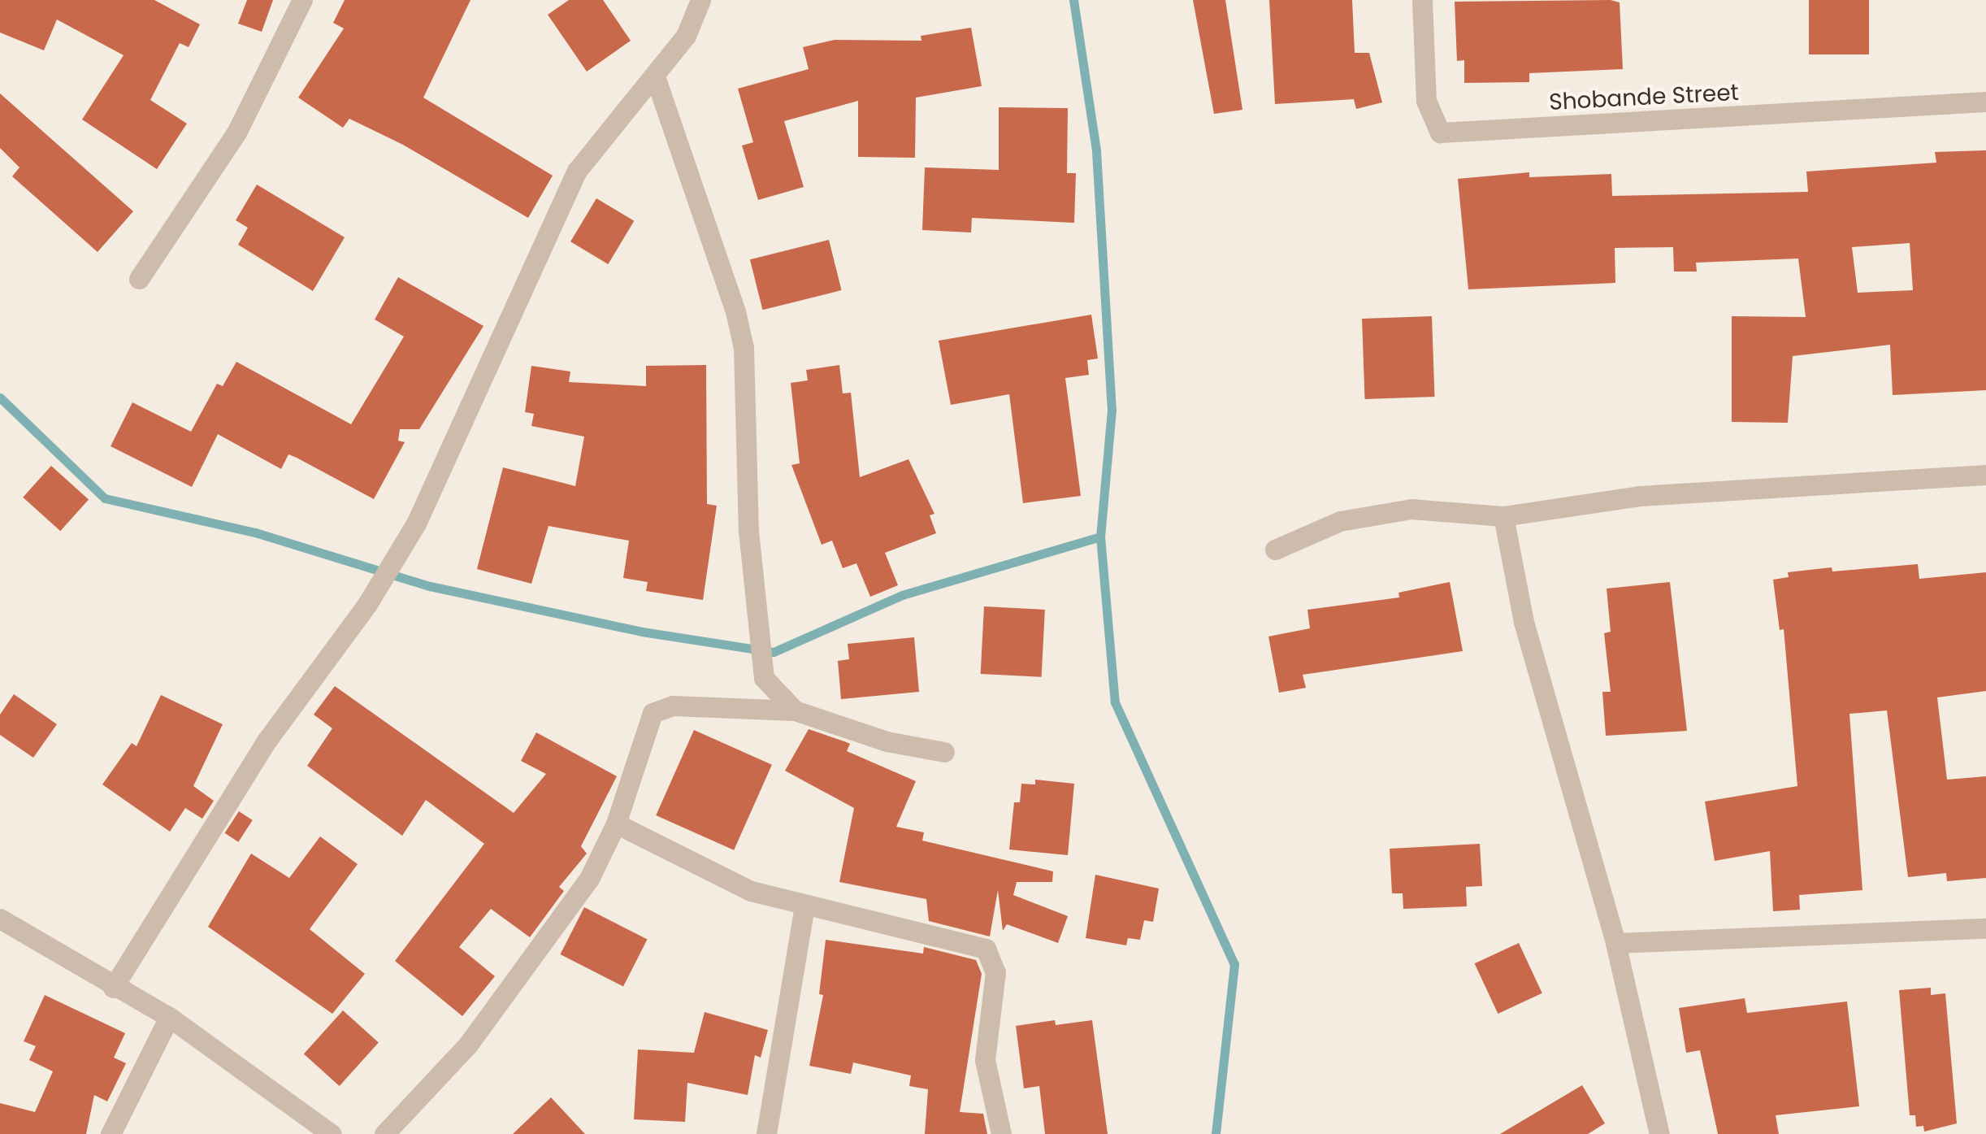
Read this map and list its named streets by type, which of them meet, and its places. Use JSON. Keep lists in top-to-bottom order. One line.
{"streets":{"street":["Shobande Street"]}}
